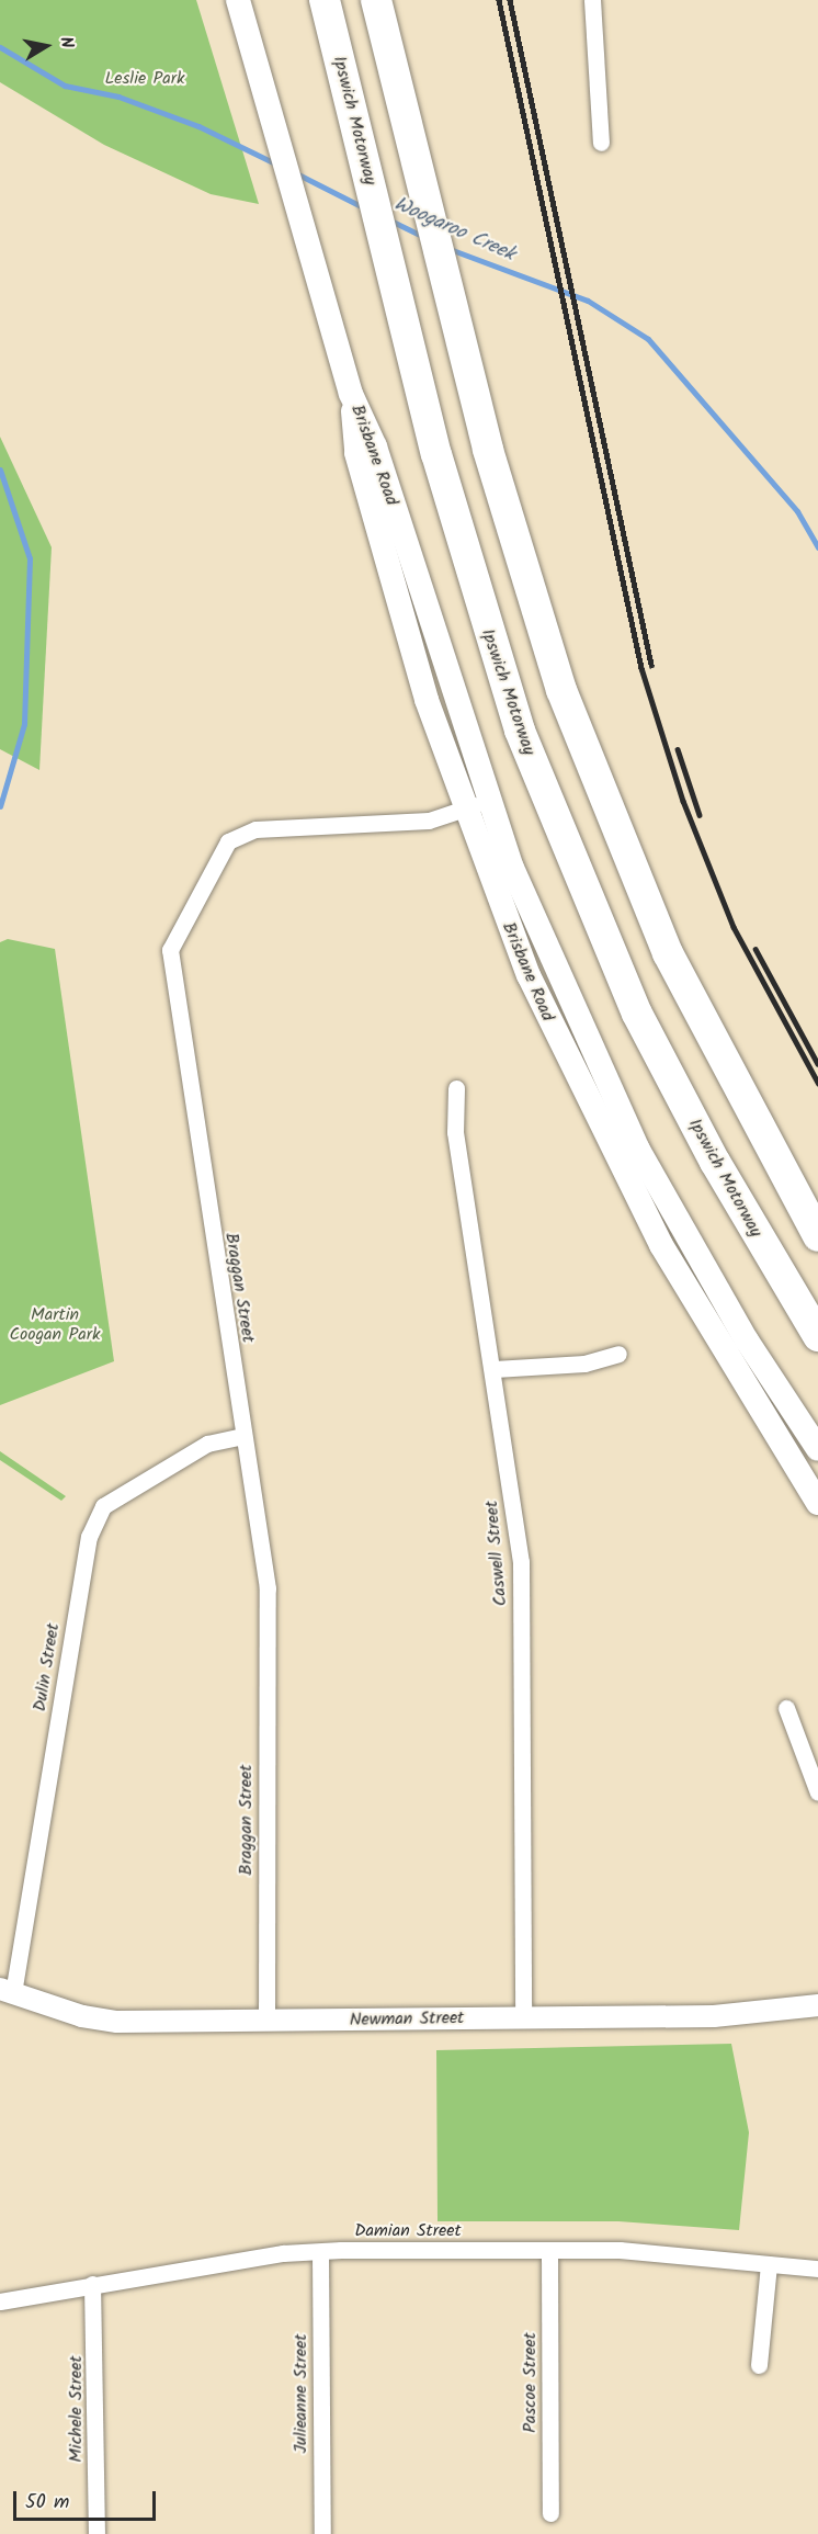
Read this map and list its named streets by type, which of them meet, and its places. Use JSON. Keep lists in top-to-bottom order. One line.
{"streets":{"highway":["Ipswich Motorway"],"main road":["Brisbane Road"],"street":["Braggan Street","Caswell Street","Dulin Street","Newman Street","Damian Street","Pascoe Street","Julieanne Street","Michele Street"]},"crossings":[["Brisbane Road","Braggan Street"],["Braggan Street","Dulin Street"],["Braggan Street","Newman Street"],["Caswell Street","Newman Street"],["Dulin Street","Newman Street"],["Damian Street","Pascoe Street"],["Damian Street","Julieanne Street"],["Damian Street","Michele Street"]],"water":["Woogaroo Creek"],"parks":["Leslie Park","Martin Coogan Park"],"scale_bar":"50 m","north":"right"}
